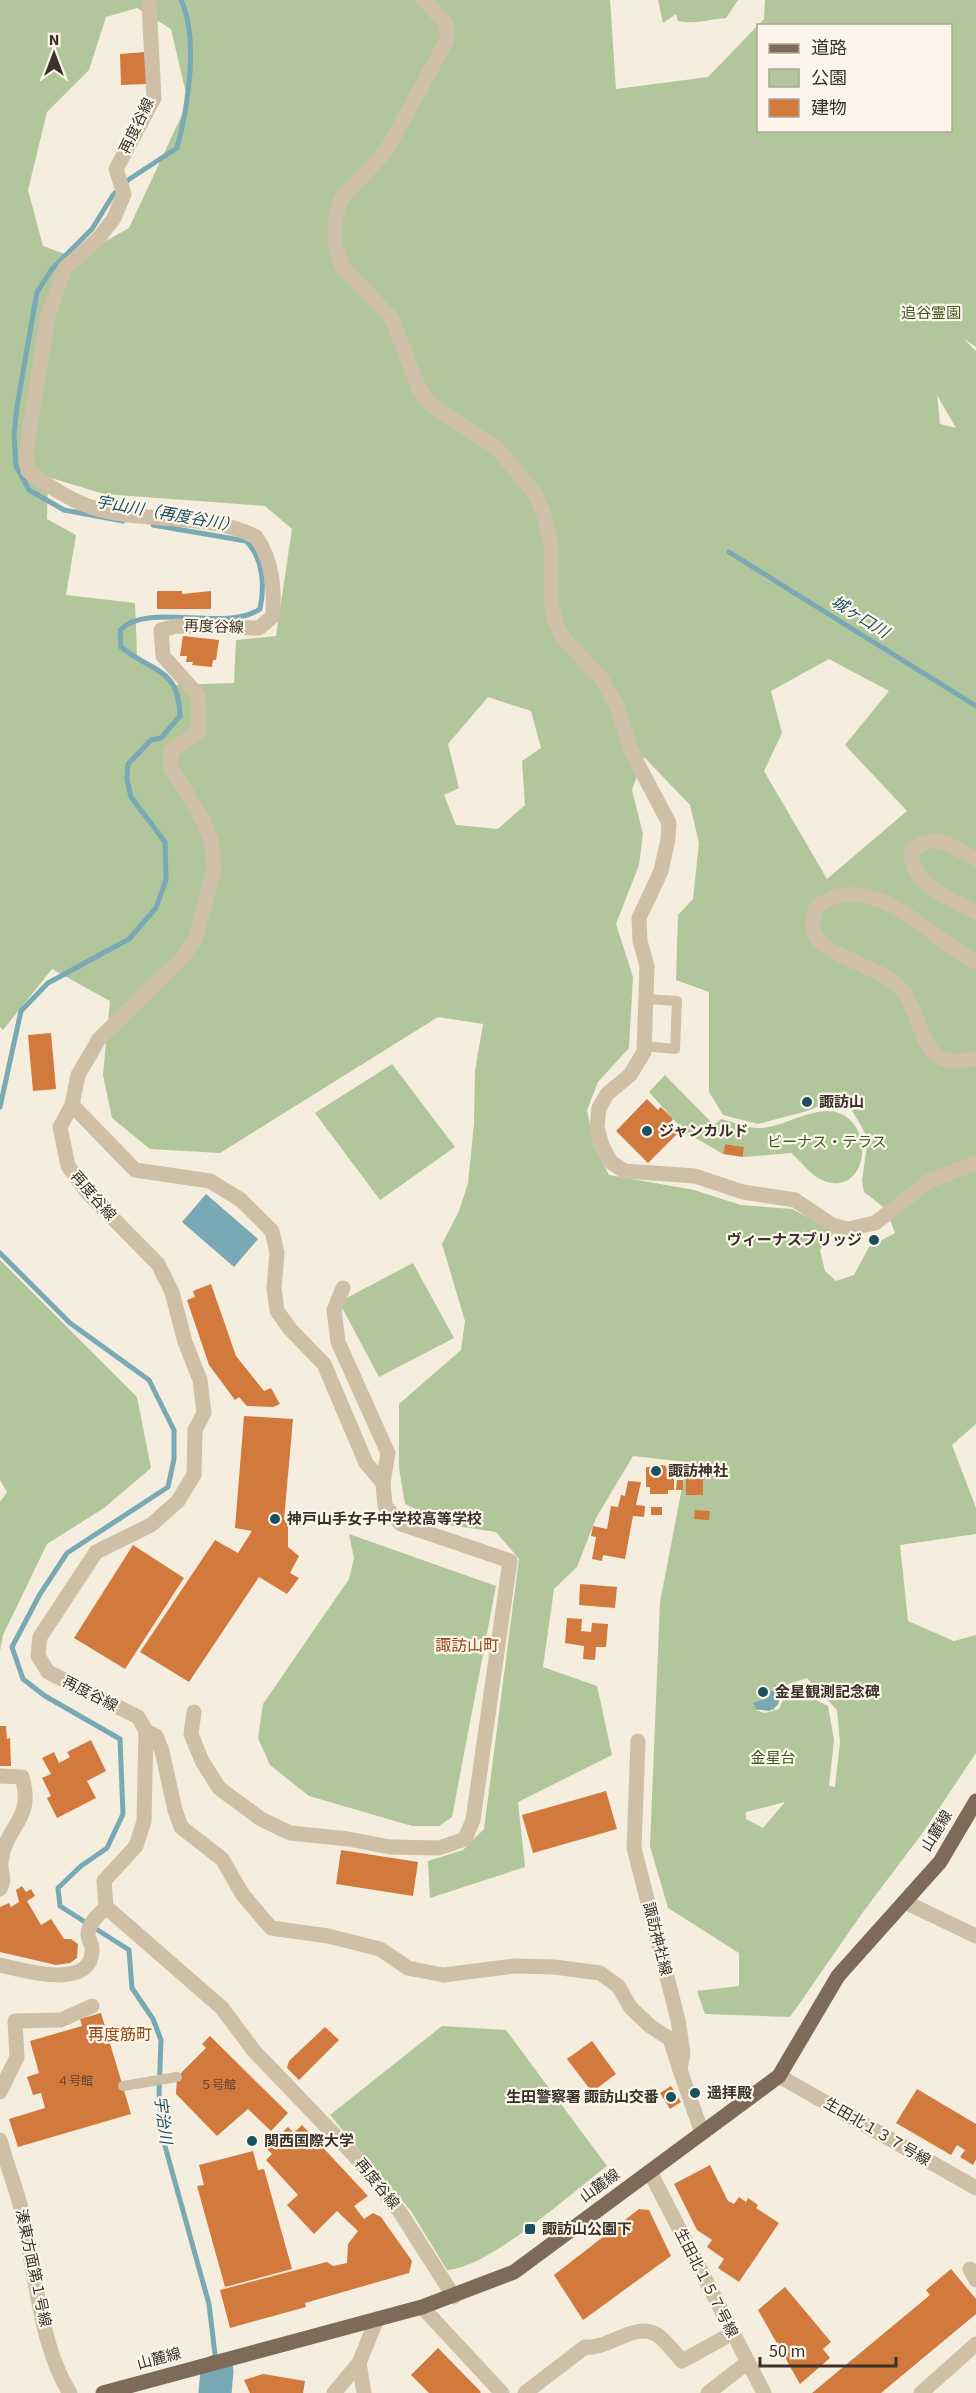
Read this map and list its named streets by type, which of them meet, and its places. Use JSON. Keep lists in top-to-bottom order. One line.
{"streets":{"main road":["山麓線"],"street":["再度谷線","諏訪神社線","生田北１３７号線","湊東方面第１号線","生田北１５７号線"]},"crossings":[["再度谷線","山麓線"],["再度谷線","諏訪神社線"],["山麓線","諏訪神社線"],["山麓線","生田北１３７号線"],["山麓線","生田北１５７号線"]],"districts":["諏訪山町","再度筋町"],"water":["宇山川（再度谷川）","城ヶ口川","宇治川"],"parks":["追谷霊園","ビーナス・テラス","金星台"],"places":{"other":["諏訪山","ジャンカルド","ヴィーナスブリッジ","諏訪神社","神戸山手女子中学校高等学校","金星観測記念碑","遥拝殿","生田警察署 諏訪山交番","関西国際大学"],"transit":["諏訪山公園下"]},"house_numbers":["４号館","５号館"],"legend":["道路","公園","建物"],"scale_bar":"50 m","north":"top"}
